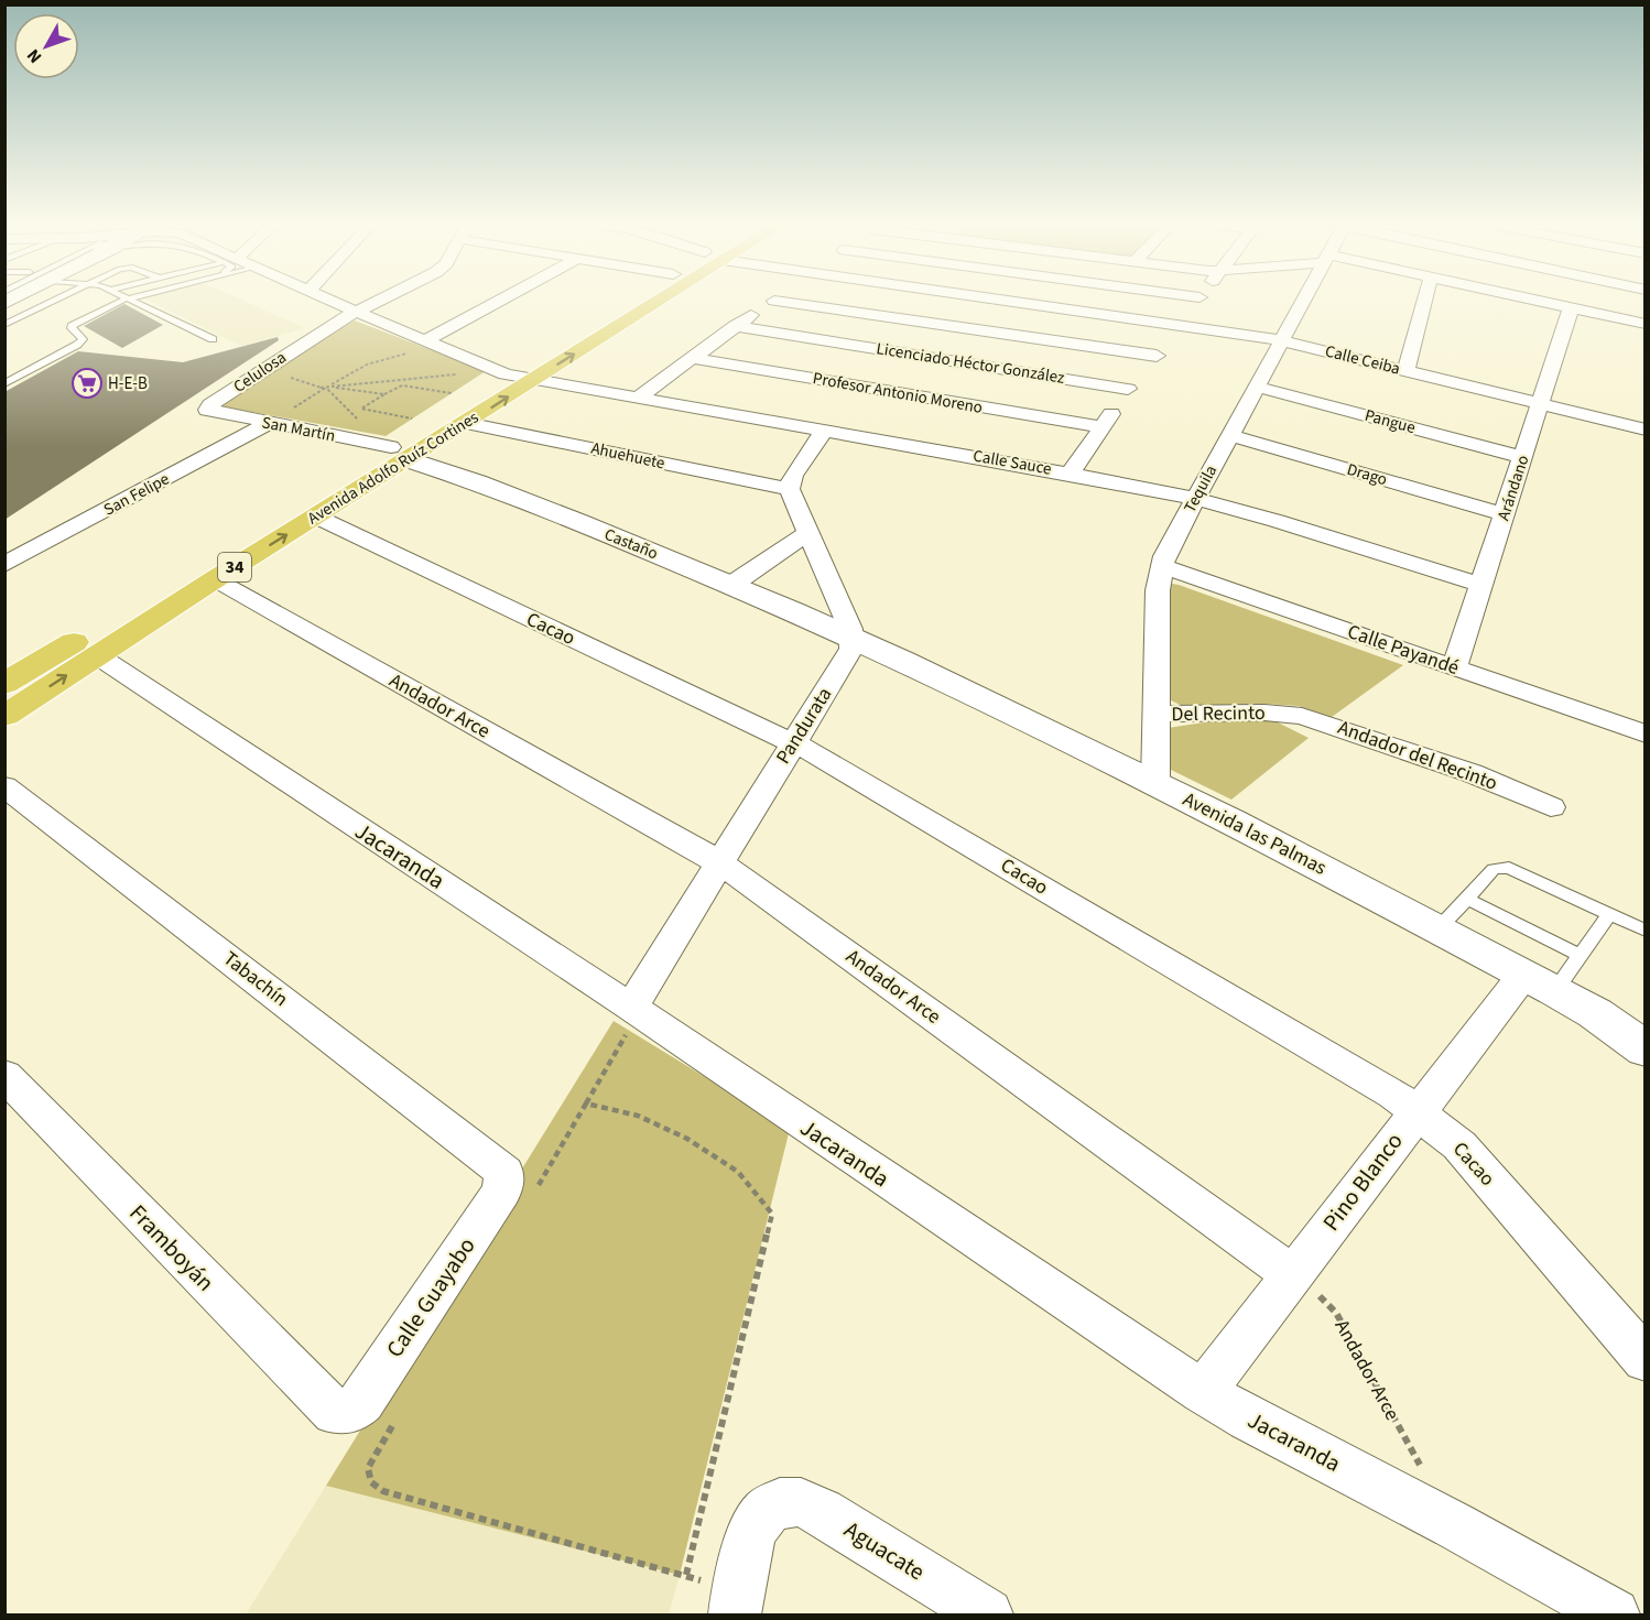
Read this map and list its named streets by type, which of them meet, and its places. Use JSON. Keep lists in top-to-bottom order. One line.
{"streets":{"main road":["Avenida Adolfo Ruíz Cortines","34"],"street":["Calle Ceiba","Licenciado Héctor González","Celulosa","Profesor Antonio Moreno","Pangue","San Martín","Ahuehuete","Calle Sauce","Drago","Arándano","Tequila","San Felipe","Castaño","Cacao","Calle Payandé","Andador Arce","Del Recinto","Pandurata","Andador del Recinto","Avenida las Palmas","Jacaranda","Tabachín","Pino Blanco","Framboyán","Calle Guayabo","Aguacate"]},"crossings":[["Calle Ceiba","Arándano"],["Calle Ceiba","Tequila"],["Celulosa","San Martín"],["Celulosa","Calle Sauce"],["Pangue","Arándano"],["Pangue","Tequila"],["San Martín","Avenida Adolfo Ruíz Cortines"],["San Martín","San Felipe"],["San Martín","Castaño"],["Ahuehuete","Avenida Adolfo Ruíz Cortines"],["Calle Sauce","Avenida Adolfo Ruíz Cortines"],["Calle Sauce","Arándano"],["Calle Sauce","Tequila"],["Avenida Adolfo Ruíz Cortines","Castaño"],["Avenida Adolfo Ruíz Cortines","Cacao"],["Avenida Adolfo Ruíz Cortines","Andador Arce"],["Avenida Adolfo Ruíz Cortines","Jacaranda"],["Drago","Arándano"],["Drago","Tequila"],["Arándano","Calle Payandé"],["Tequila","Calle Payandé"],["Tequila","Del Recinto"],["Tequila","Avenida las Palmas"],["Castaño","Pandurata"],["Castaño","Avenida las Palmas"],["Cacao","Pandurata"],["Cacao","Pino Blanco"],["Andador Arce","Pandurata"],["Andador Arce","Pino Blanco"],["Del Recinto","Andador del Recinto"],["Pandurata","Avenida las Palmas"],["Pandurata","Jacaranda"],["Avenida las Palmas","Pino Blanco"],["Jacaranda","Pino Blanco"],["Tabachín","Calle Guayabo"],["Framboyán","Calle Guayabo"]],"places":{"supermarket":["H-E-B"]},"north":"bottom left"}
